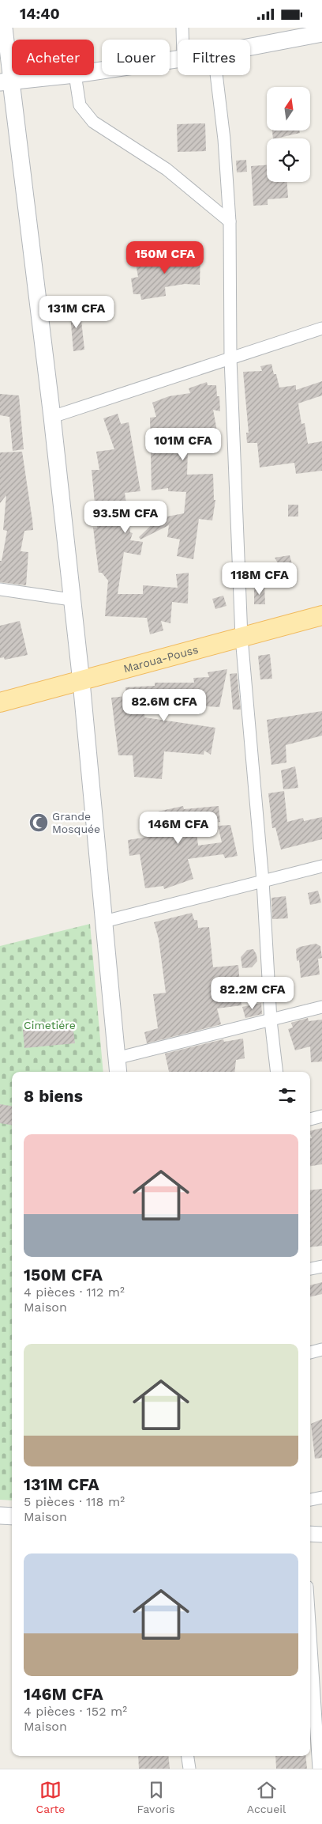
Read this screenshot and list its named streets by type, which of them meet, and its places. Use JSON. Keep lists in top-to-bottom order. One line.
{"streets":{"main road":["Maroua-Pouss"]},"parks":["Cimetiére"],"places":{"mosque":["Grande Mosquée"]},"north":"top","page":{"status":"14:40","chip":["Acheter","Louer","Filtres"],"price":["150M CFA","131M CFA","101M CFA","93.5M CFA","118M CFA","82.6M CFA","146M CFA","82.2M CFA"],"heading":"8 biens","list":[{"name":"150M CFA","note":"4 pièces · 112 m² · Maison"},{"name":"131M CFA","note":"5 pièces · 118 m² · Maison"},{"name":"146M CFA","note":"4 pièces · 152 m² · Maison"}],"tabs":["Carte","Favoris","Accueil"]}}
